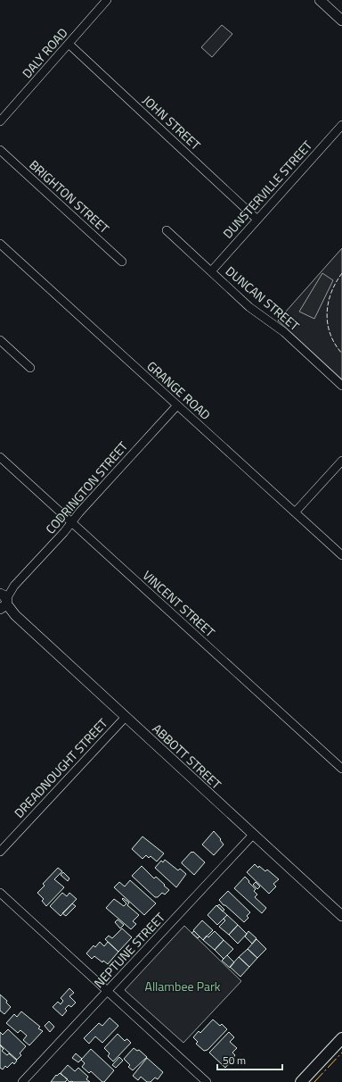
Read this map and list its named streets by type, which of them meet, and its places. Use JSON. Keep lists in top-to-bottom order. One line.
{"streets":{"street":["DALY ROAD","JOHN STREET","DUNSTERVILLE STREET","BRIGHTON STREET","DUNCAN STREET","GRANGE ROAD","CODRINGTON STREET","VINCENT STREET","ABBOTT STREET","DREADNOUGHT STREET","NEPTUNE STREET"]},"crossings":[["DALY ROAD","JOHN STREET"],["JOHN STREET","DUNSTERVILLE STREET"],["DUNSTERVILLE STREET","DUNCAN STREET"],["GRANGE ROAD","CODRINGTON STREET"],["CODRINGTON STREET","VINCENT STREET"],["CODRINGTON STREET","ABBOTT STREET"],["ABBOTT STREET","DREADNOUGHT STREET"],["ABBOTT STREET","NEPTUNE STREET"]],"parks":["Allambee Park"],"scale_bar":"50 m"}
